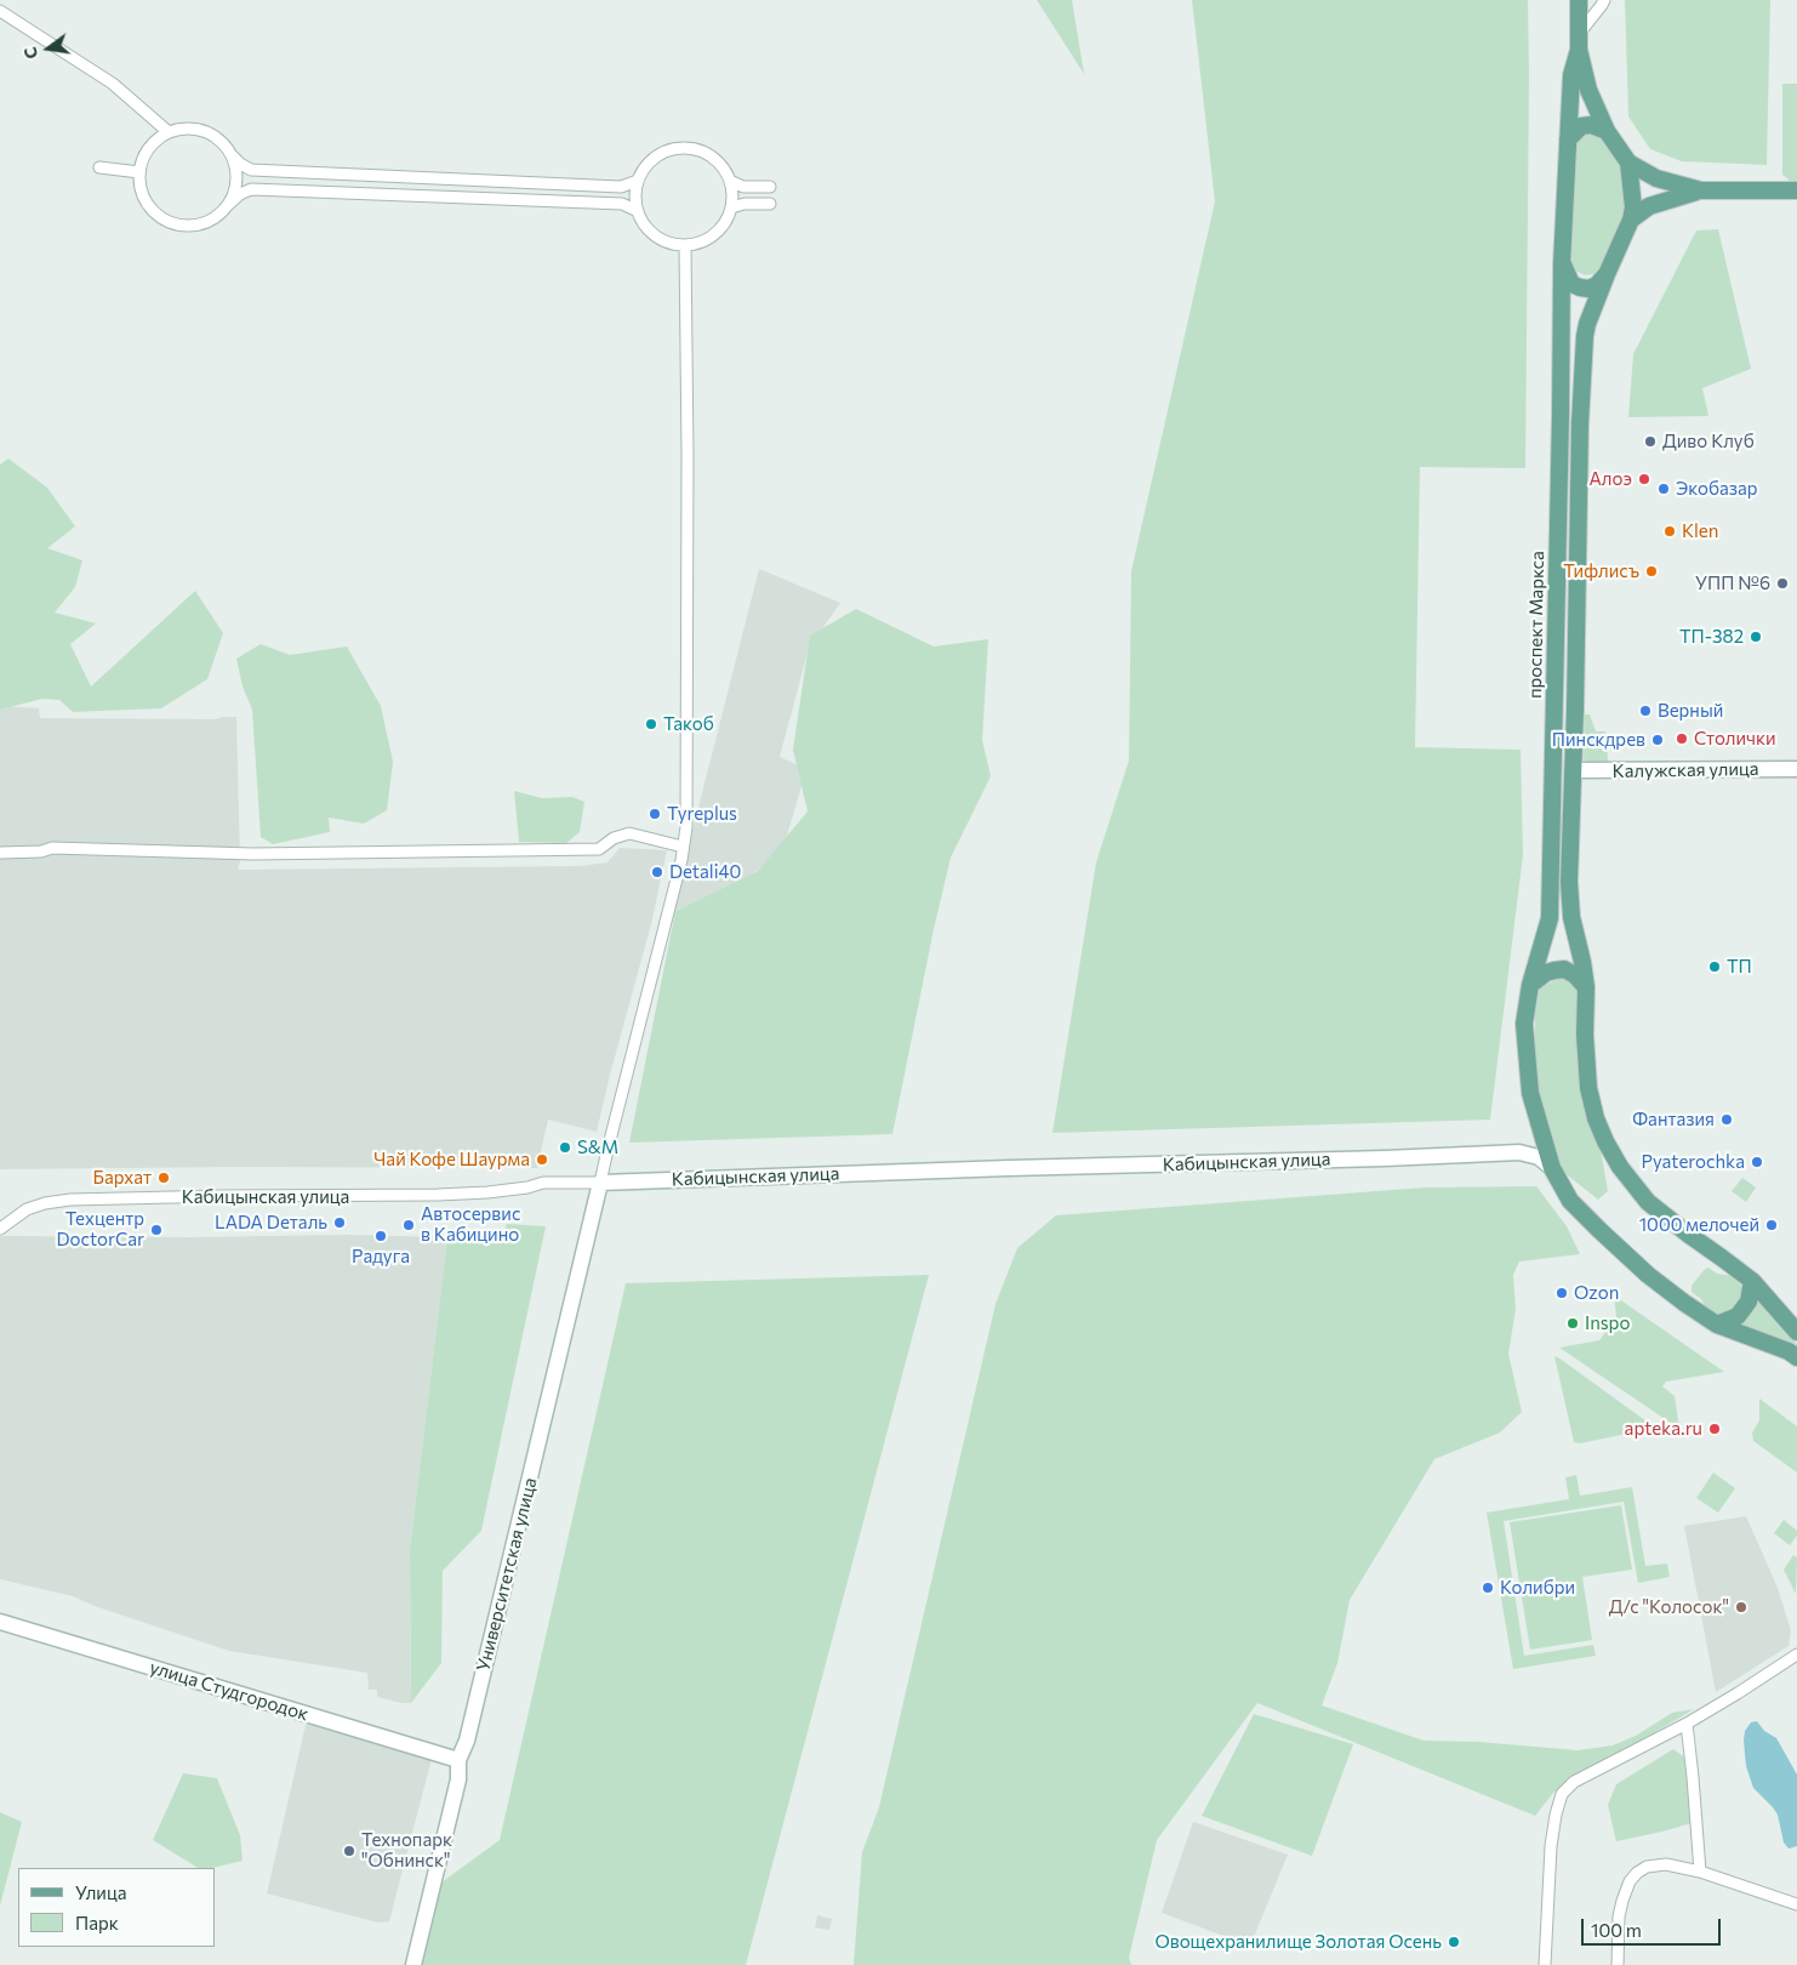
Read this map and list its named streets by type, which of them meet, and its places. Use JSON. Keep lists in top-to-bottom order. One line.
{"streets":{"main road":["проспект Маркса"],"street":["Калужская улица","Кабицынская улица","Университетская улица","улица Студгородок"]},"crossings":[["Кабицынская улица","Университетская улица"],["Университетская улица","улица Студгородок"]],"places":["Диво Клуб","Алоэ","Экобазар","Klen","Тифлисъ","УПП №6","ТП-382","Верный","Такоб","Столички","Пинскдрев","Tyreplus","Detali40","ТП","Фантазия","S&M","Чай Кофе Шаурма","Pyaterochka","Бархат","LADA Dеталь","Автосервис в Кабицино","1000 мелочей","Техцентр DoctorCar","Радуга","Ozon","Inspo","apteka.ru","Колибри","Д/с \"Колосок\"","Технопарк \"Обнинск\"","Овощехранилище Золотая Осень"],"legend":["Улица","Парк"],"scale_bar":"100 m","north":"left"}
